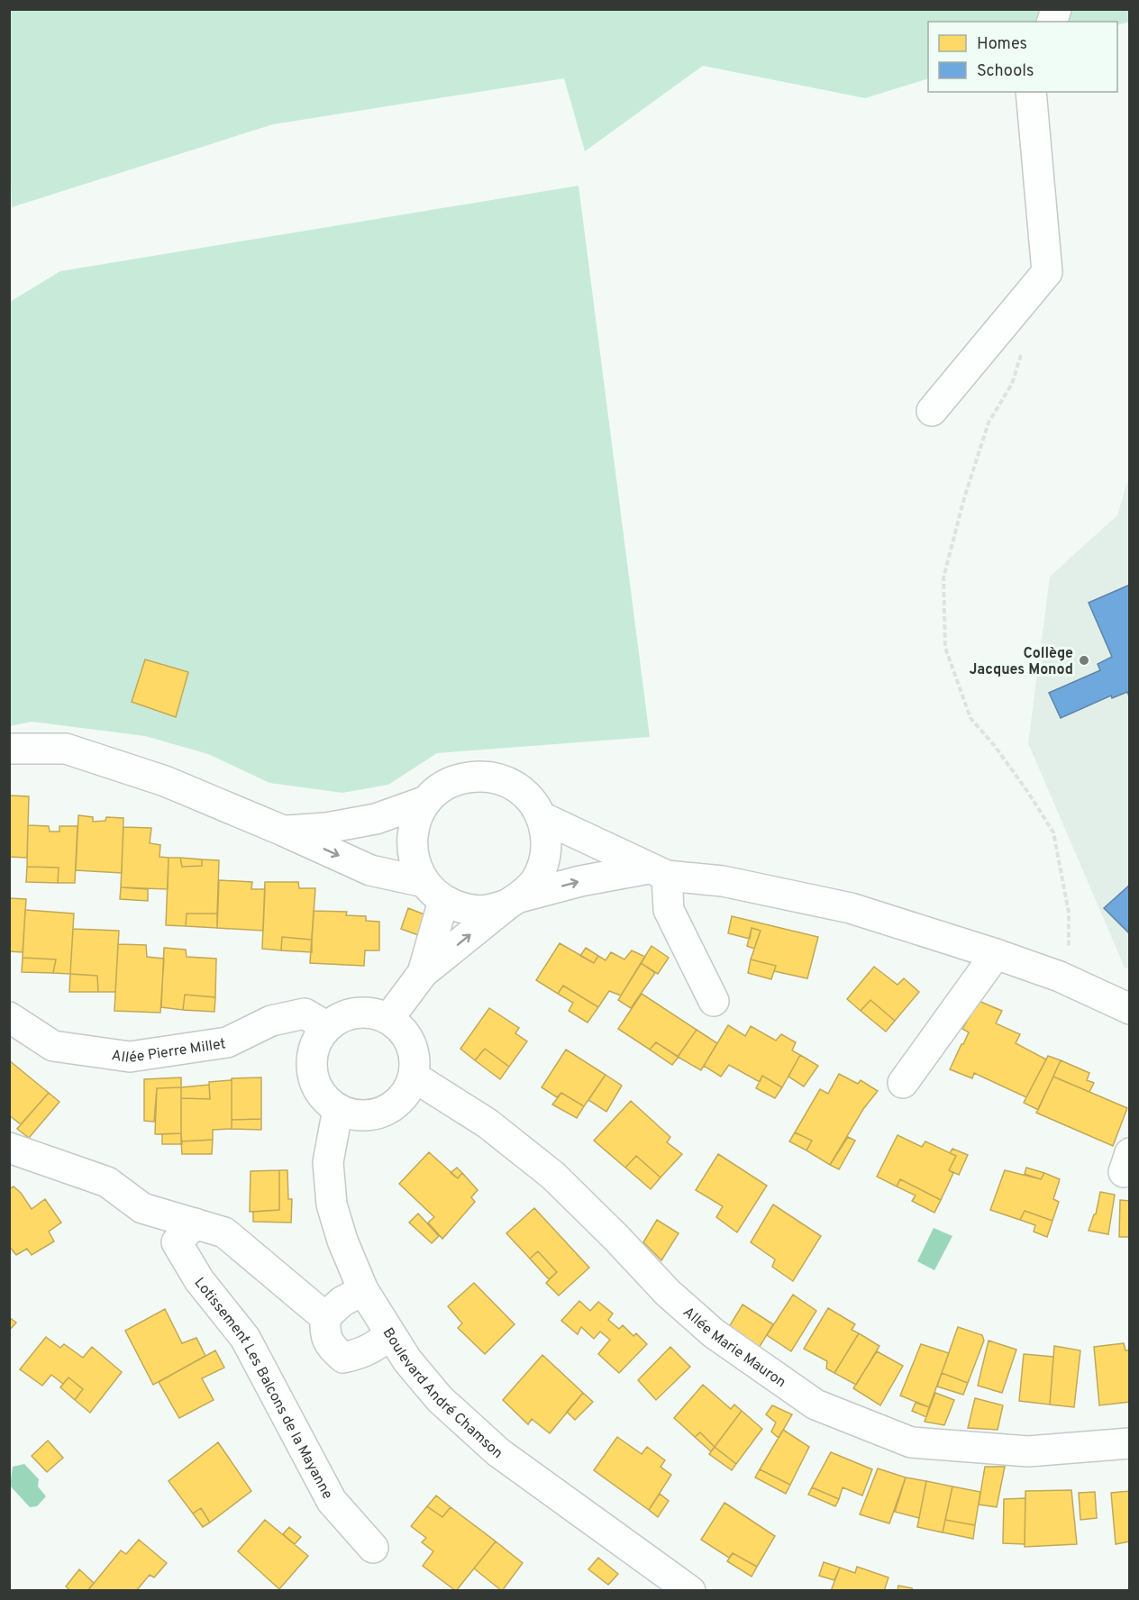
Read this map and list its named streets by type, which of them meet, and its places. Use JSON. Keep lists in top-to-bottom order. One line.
{"streets":{"street":["Allée Pierre Millet","Allée Marie Mauron","Lotissement Les Balcons de la Mayanne","Boulevard André Chamson"]},"crossings":[["Allée Pierre Millet","Allée Marie Mauron"],["Allée Pierre Millet","Boulevard André Chamson"],["Allée Marie Mauron","Boulevard André Chamson"]],"places":["Collège Jacques Monod"],"legend":["Homes","Schools"]}
